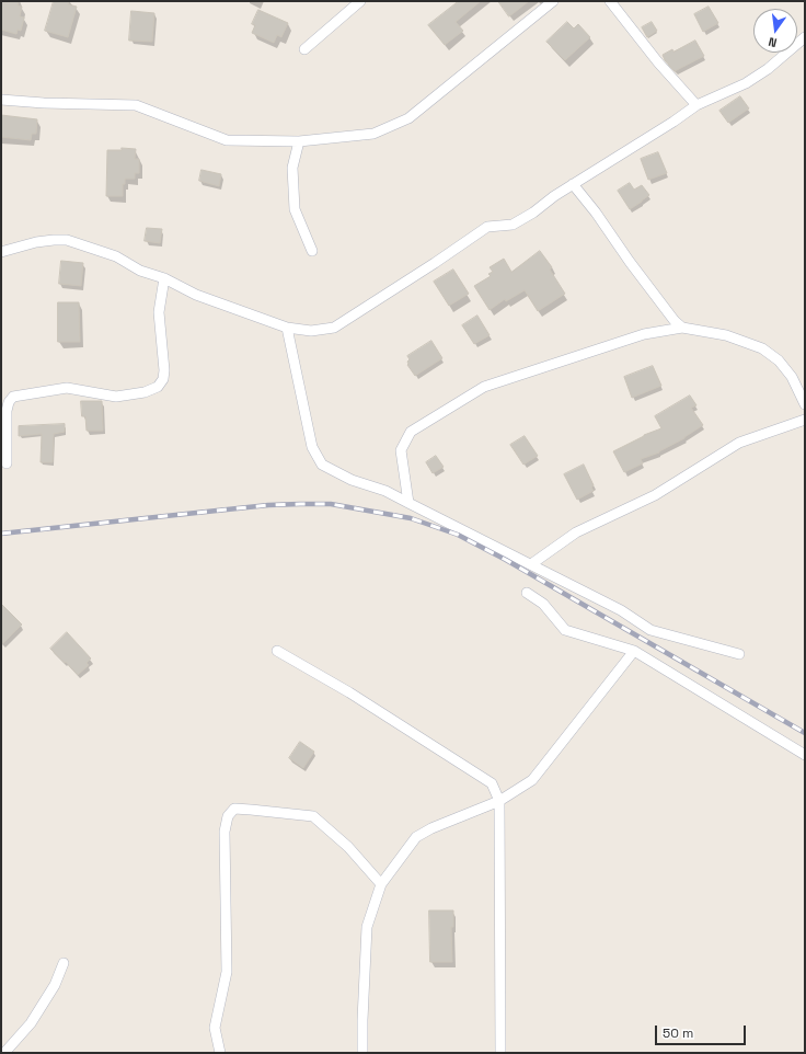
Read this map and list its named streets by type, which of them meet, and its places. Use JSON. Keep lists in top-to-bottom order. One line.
{"scale_bar":"50 m","north":"bottom"}
